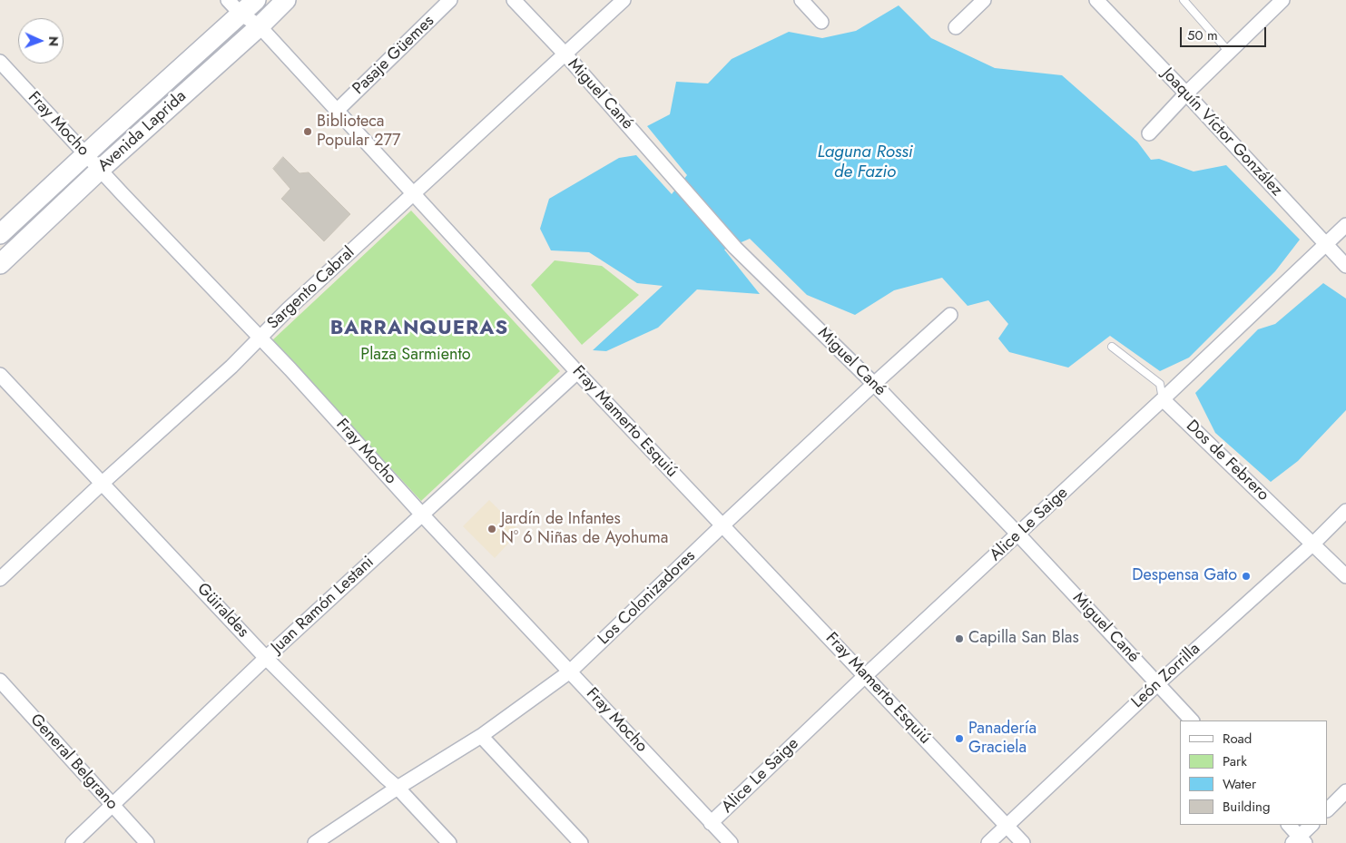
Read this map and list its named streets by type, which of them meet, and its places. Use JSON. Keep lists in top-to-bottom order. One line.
{"streets":{"main road":["Avenida Laprida"],"street":["Pasaje Güemes","Miguel Cané","Fray Mocho","Joaquín Víctor González","Sargento Cabral","Fray Mamerto Esquiú","Dos de Febrero","Alice Le Saige","Los Colonizadores","Juan Ramón Lestani","Güiraldes","León Zorrilla","General Belgrano"]},"crossings":[["Pasaje Güemes","Fray Mamerto Esquiú"],["Miguel Cané","Sargento Cabral"],["Miguel Cané","Alice Le Saige"],["Miguel Cané","Los Colonizadores"],["Miguel Cané","León Zorrilla"],["Fray Mocho","Avenida Laprida"],["Fray Mocho","Sargento Cabral"],["Fray Mocho","Alice Le Saige"],["Fray Mocho","Los Colonizadores"],["Fray Mocho","Juan Ramón Lestani"],["Avenida Laprida","Fray Mamerto Esquiú"],["Joaquín Víctor González","Alice Le Saige"],["Sargento Cabral","Fray Mamerto Esquiú"],["Sargento Cabral","Güiraldes"],["Fray Mamerto Esquiú","Alice Le Saige"],["Fray Mamerto Esquiú","Los Colonizadores"],["Fray Mamerto Esquiú","Juan Ramón Lestani"],["Fray Mamerto Esquiú","León Zorrilla"],["Dos de Febrero","Alice Le Saige"],["Dos de Febrero","León Zorrilla"],["Los Colonizadores","Güiraldes"],["Juan Ramón Lestani","Güiraldes"],["Juan Ramón Lestani","General Belgrano"]],"districts":["BARRANQUERAS"],"water":["Laguna Rossi de Fazio"],"parks":["Plaza Sarmiento"],"places":["Biblioteca Popular 277","Jardín de Infantes N° 6 Niñas de Ayohuma","Despensa Gato","Capilla San Blas","Panadería Graciela"],"legend":["Road","Park","Water","Building"],"scale_bar":"50 m","north":"right"}
